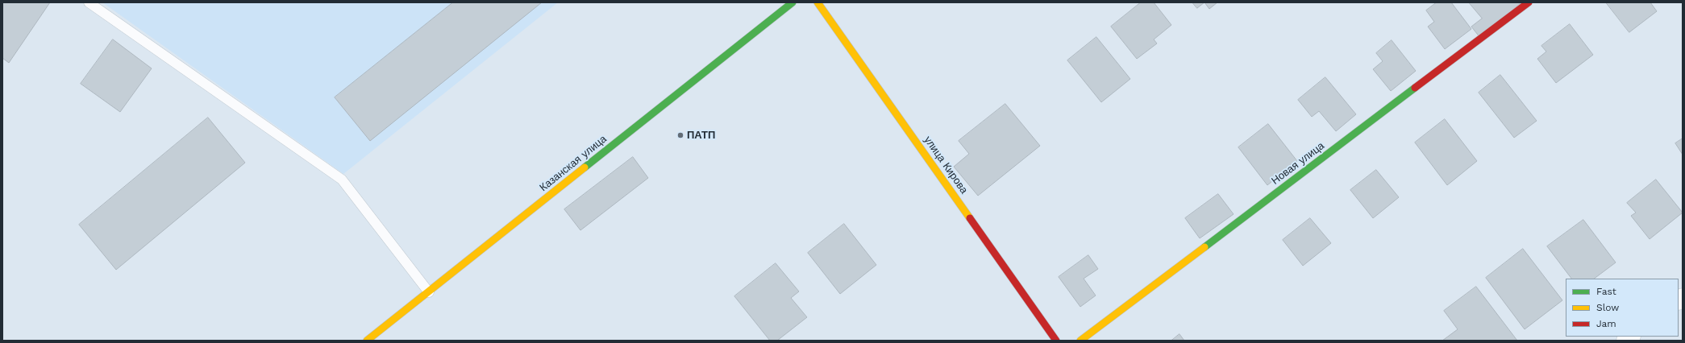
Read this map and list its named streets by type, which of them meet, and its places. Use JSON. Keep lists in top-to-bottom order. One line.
{"streets":{"street":["Казанская улица","Новая улица","улица Кирова"]},"places":["ПАТП"],"legend":["Fast","Slow","Jam"]}
